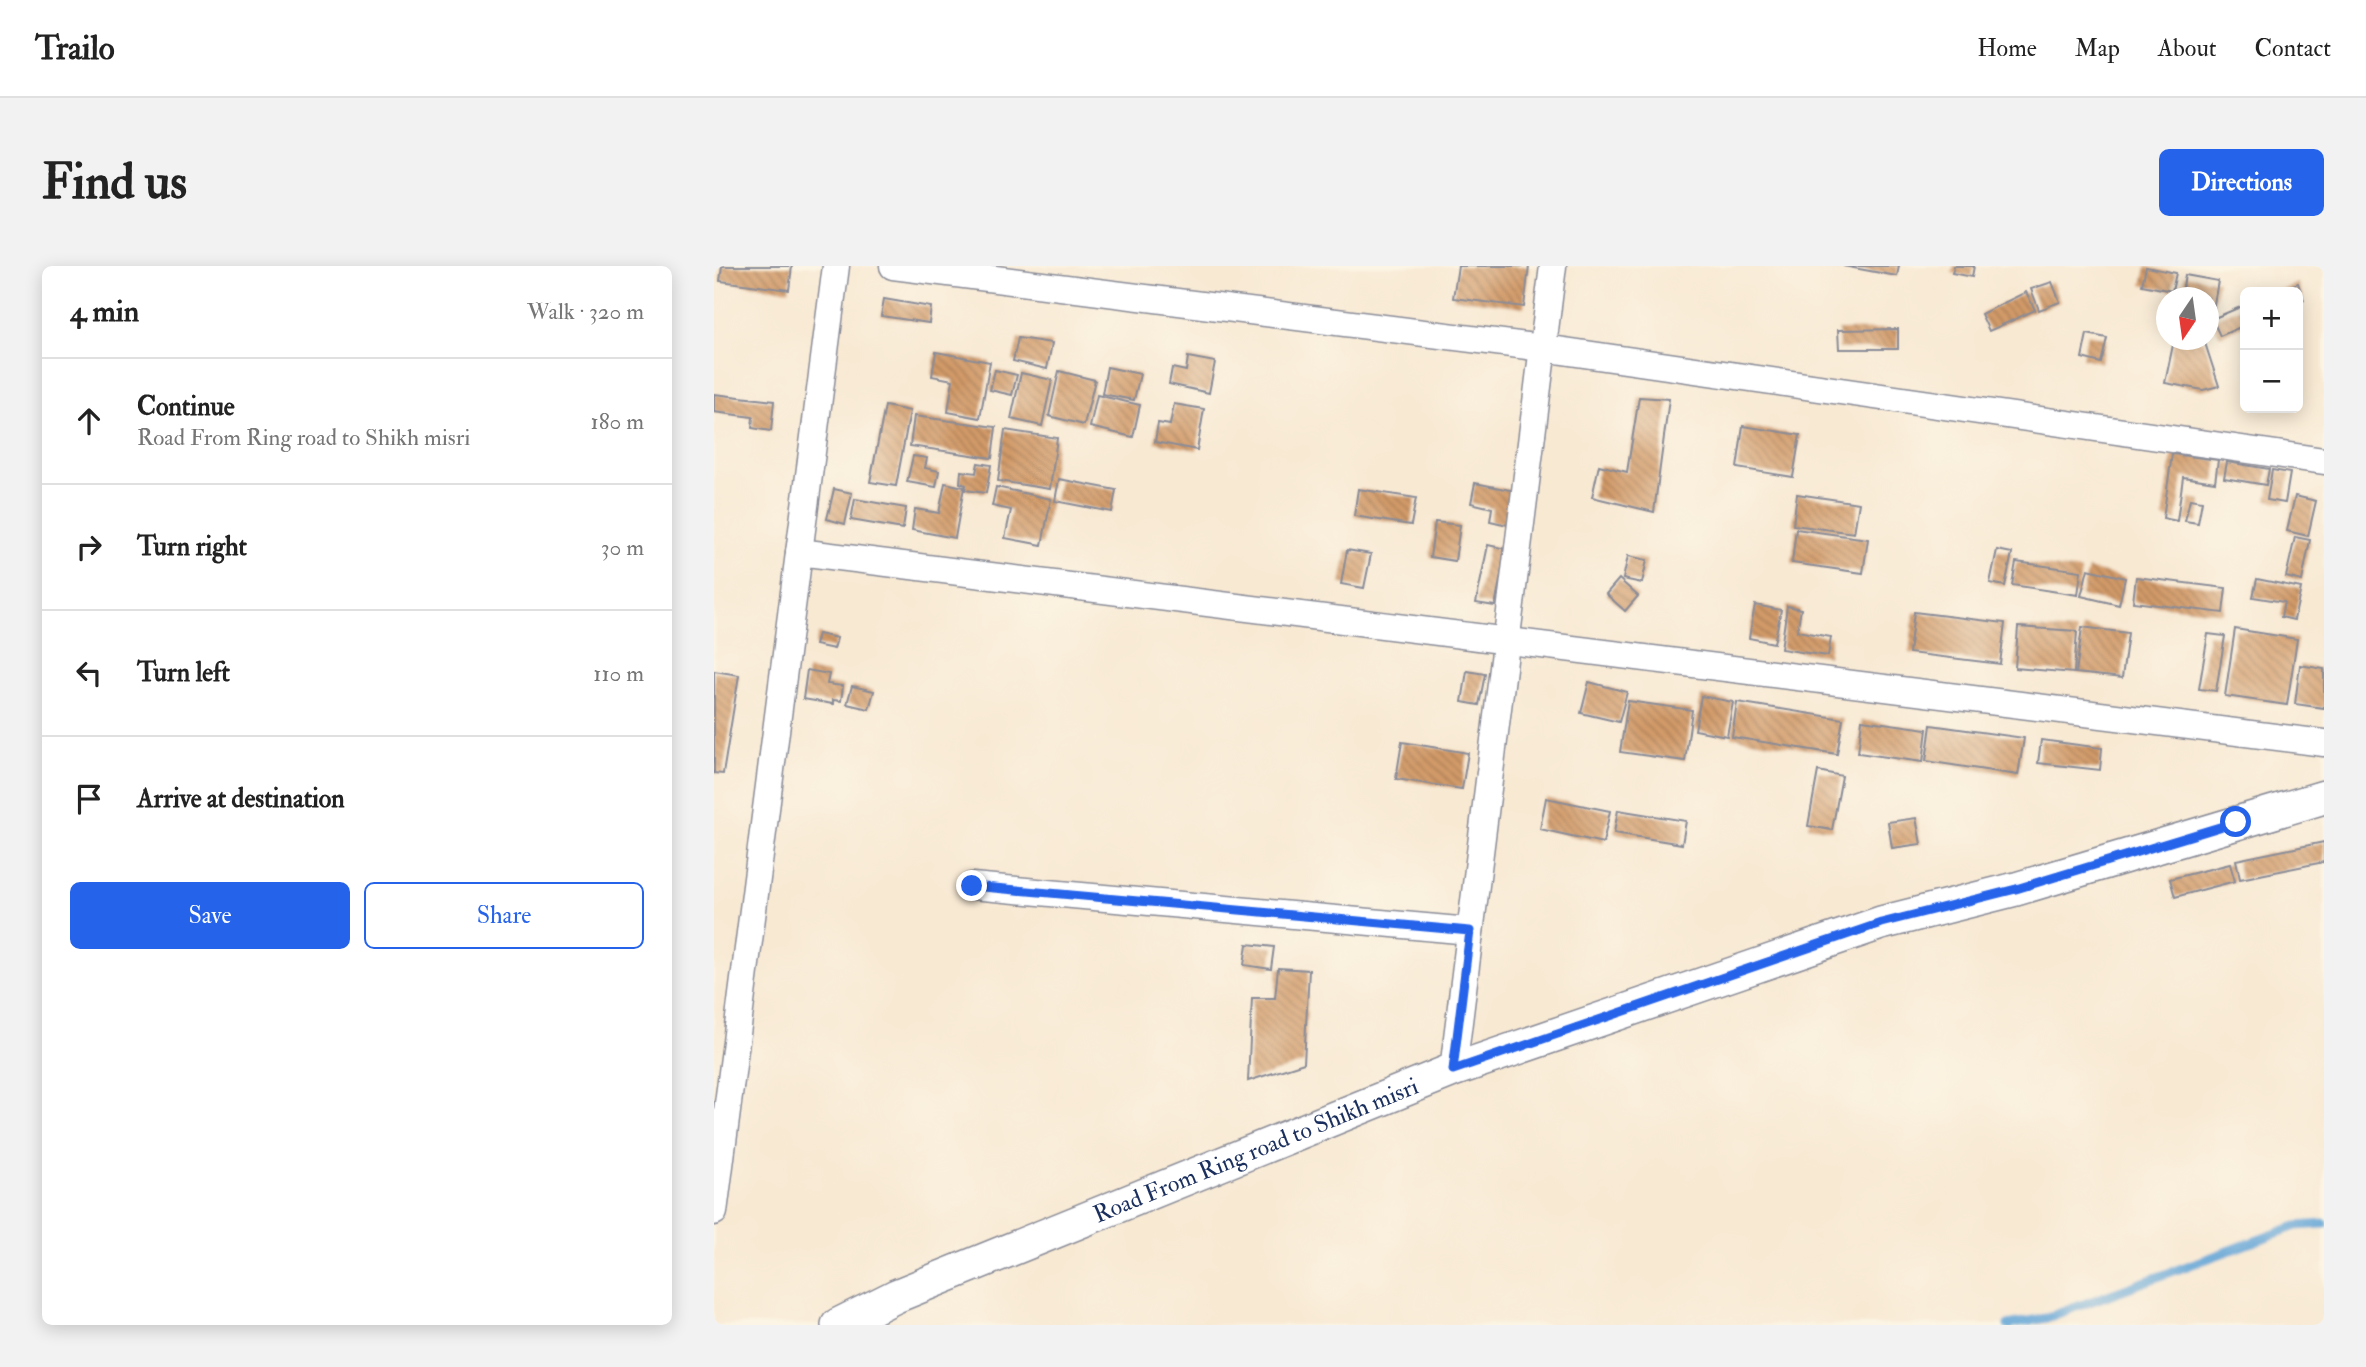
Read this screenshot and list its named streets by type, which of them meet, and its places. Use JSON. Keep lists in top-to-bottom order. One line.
{"streets":{"street":["Road From Ring road to Shikh misri"]},"north":"bottom","page":{"header":"Trailo","nav":["Home","Map","About","Contact"],"buttons":["Directions",["Save","Share"]],"title":"Find us","heading":["4 min","Walk · 320 m"],"map_buttons":["+","−"],"list":[["Continue","Road From Ring road to Shikh misri","180 m"],["Turn right","30 m"],["Turn left","110 m"],"Arrive at destination"]}}
